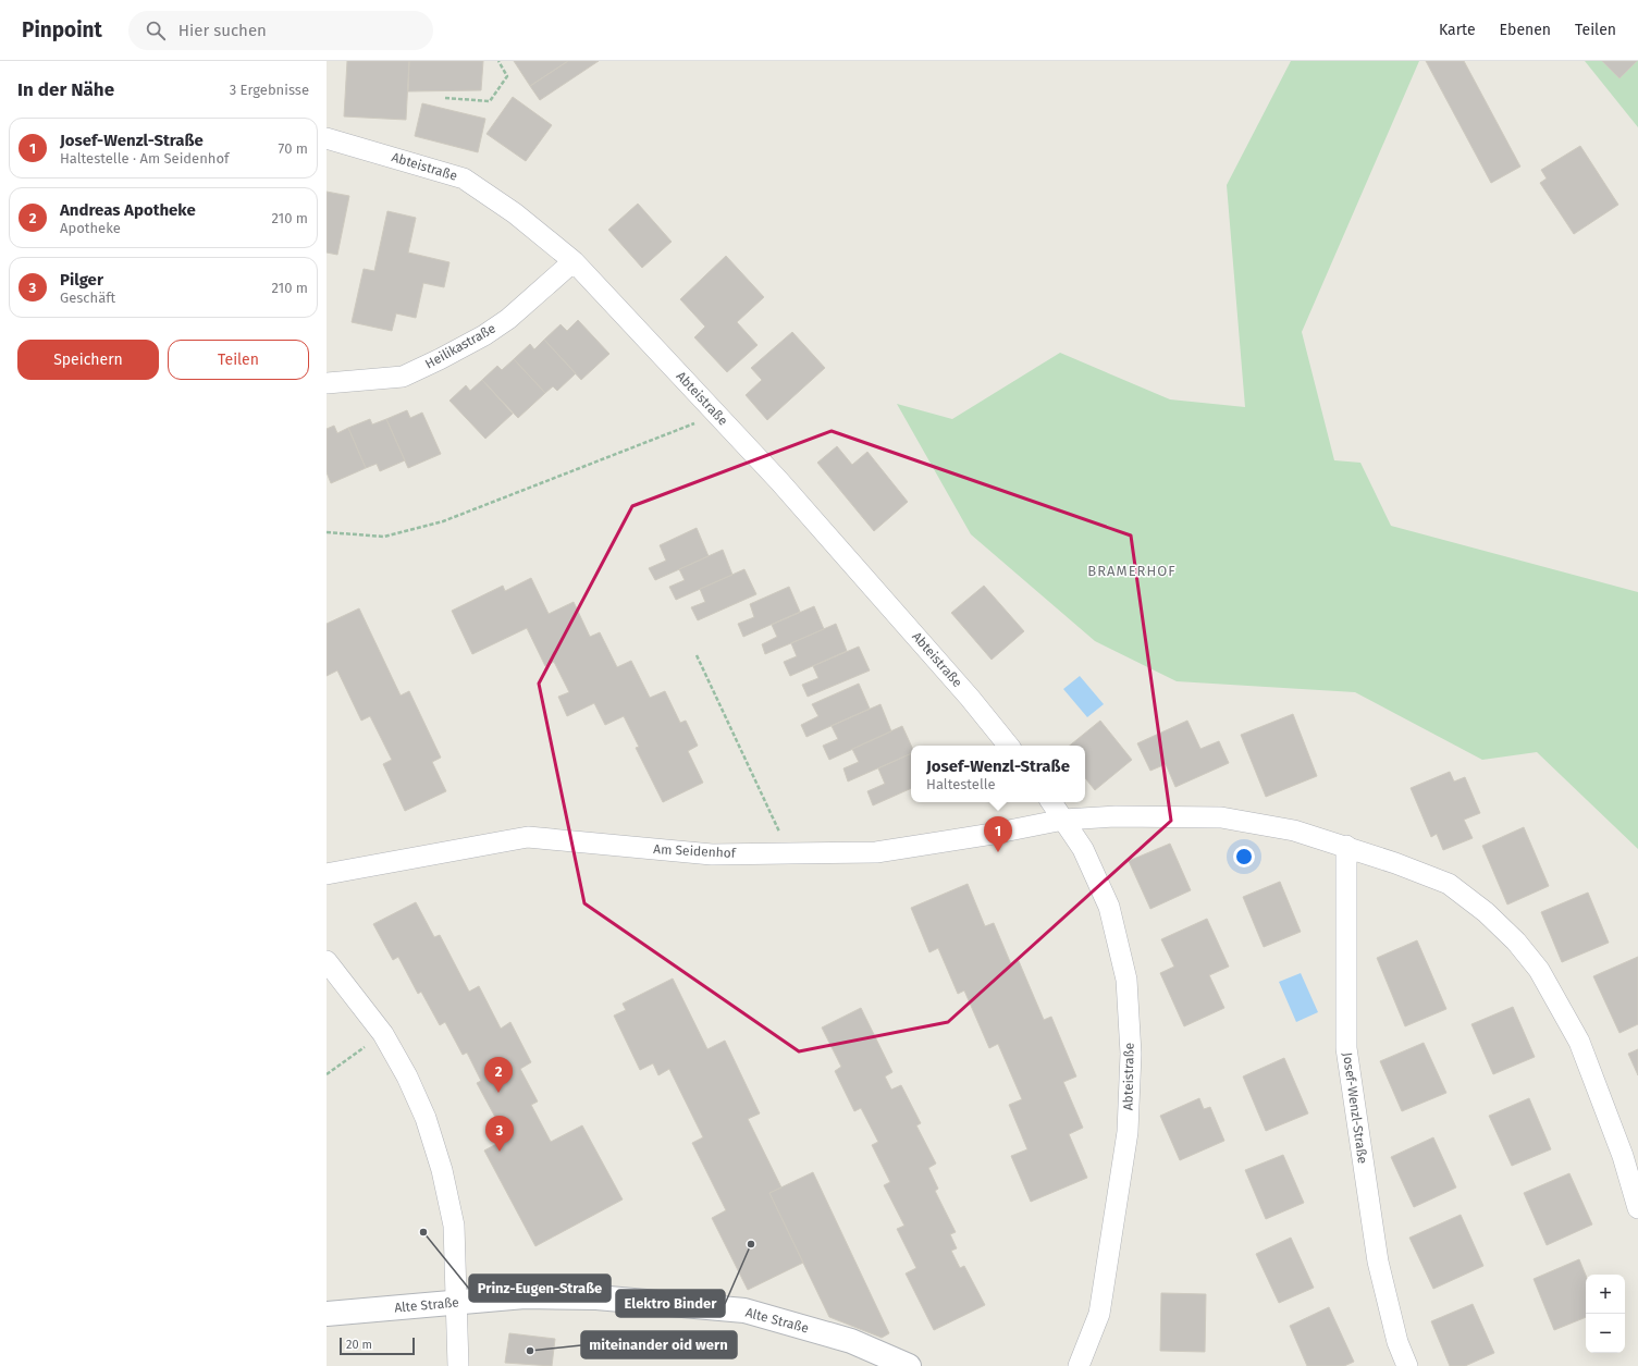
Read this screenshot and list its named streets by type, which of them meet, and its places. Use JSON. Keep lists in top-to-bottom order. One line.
{"streets":{"street":["Abteistraße","Heilikastraße","Am Seidenhof","Josef-Wenzl-Straße","Alte Straße"]},"crossings":[["Abteistraße","Heilikastraße"],["Abteistraße","Am Seidenhof"]],"districts":["BRAMERHOF"],"places":["Prinz-Eugen-Straße","Elektro Binder","miteinander oid wern"],"scale_bar":"20 m","page":{"header":"Pinpoint","search":"Hier suchen","nav":["Karte","Ebenen","Teilen"],"heading":["In der Nähe","3 Ergebnisse"],"list":[{"mark":"1","name":"Josef-Wenzl-Straße","note":"Haltestelle · Am Seidenhof","value":"70 m"},{"mark":"2","name":"Andreas Apotheke","note":"Apotheke","value":"210 m"},{"mark":"3","name":"Pilger","note":"Geschäft","value":"210 m"}],"buttons":["Speichern","Teilen"],"popup":["Josef-Wenzl-Straße","Haltestelle"],"pins":["1","2","3"],"map_buttons":["+","−"],"scale":"20 m"}}
